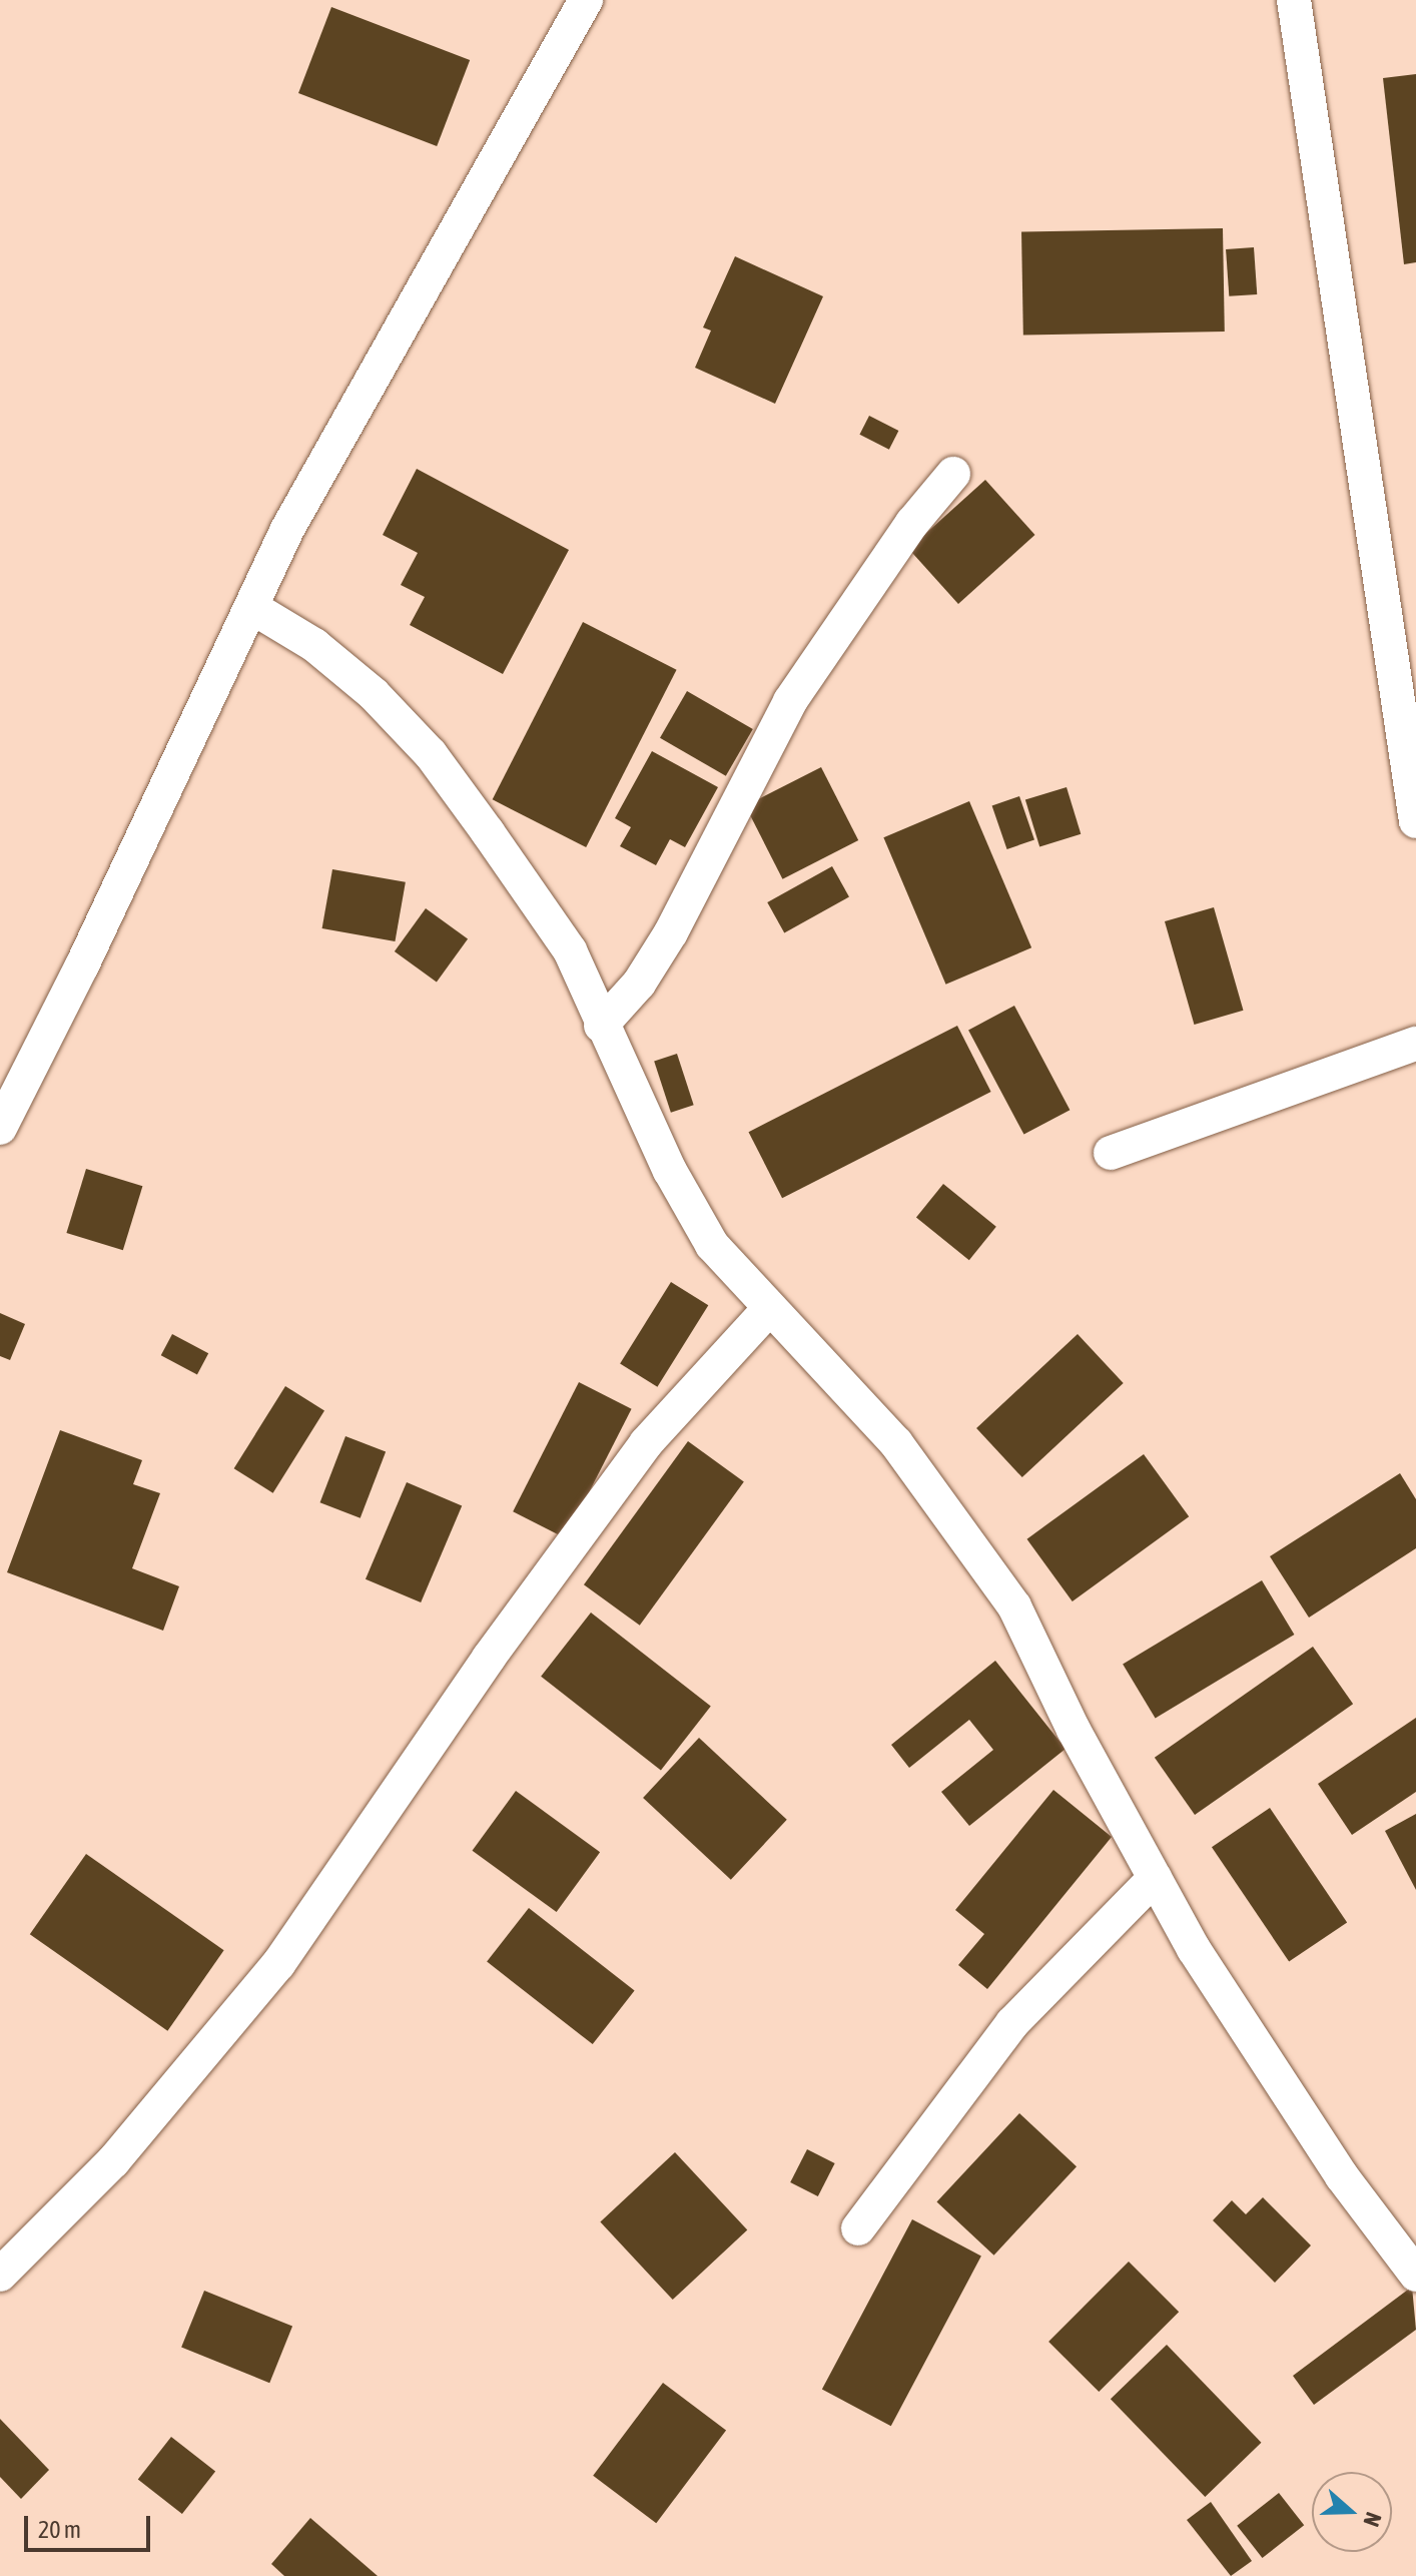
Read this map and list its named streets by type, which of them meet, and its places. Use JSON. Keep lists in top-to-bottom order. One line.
{"scale_bar":"20 m","north":"right"}
